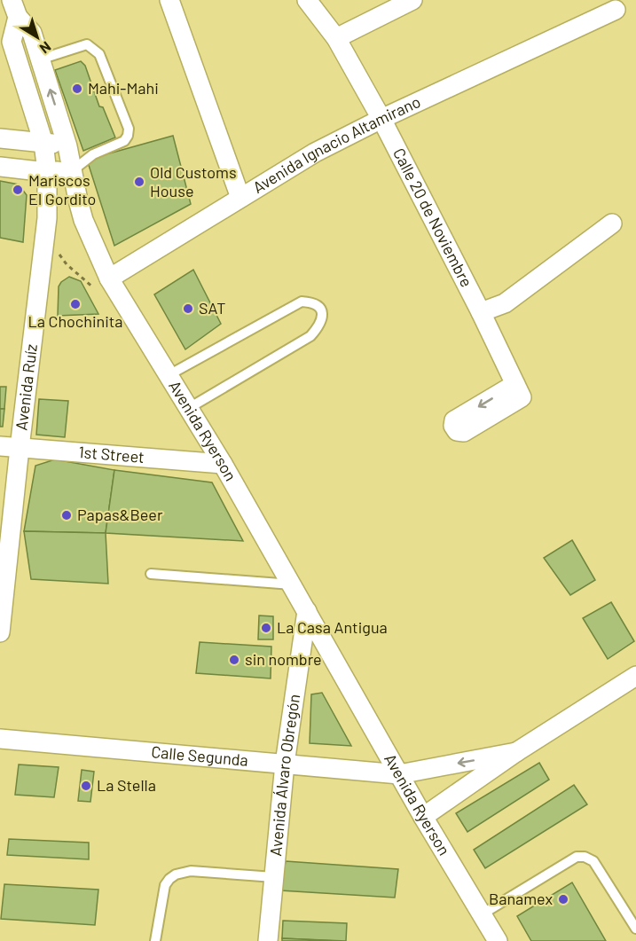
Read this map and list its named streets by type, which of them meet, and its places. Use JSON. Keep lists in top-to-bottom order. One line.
{"streets":{"street":["Avenida Ignacio Altamirano","Calle 20 de Noviembre","Avenida Ruíz","Avenida Ryerson","1st Street","Calle Segunda","Avenida Álvaro Obregón"]},"crossings":[["Avenida Ignacio Altamirano","Calle 20 de Noviembre"],["Avenida Ignacio Altamirano","Avenida Ryerson"],["Avenida Ruíz","Avenida Ryerson"],["Avenida Ruíz","1st Street"],["Avenida Ryerson","1st Street"],["Avenida Ryerson","Calle Segunda"],["Avenida Ryerson","Avenida Álvaro Obregón"],["Calle Segunda","Avenida Álvaro Obregón"]],"places":["Mahi-Mahi","Old Customs House","Mariscos El Gordito","La Chochinita","SAT","Papas&Beer","La Casa Antigua","sin nombre","La Stella","Banamex"],"north":"bottom right"}
